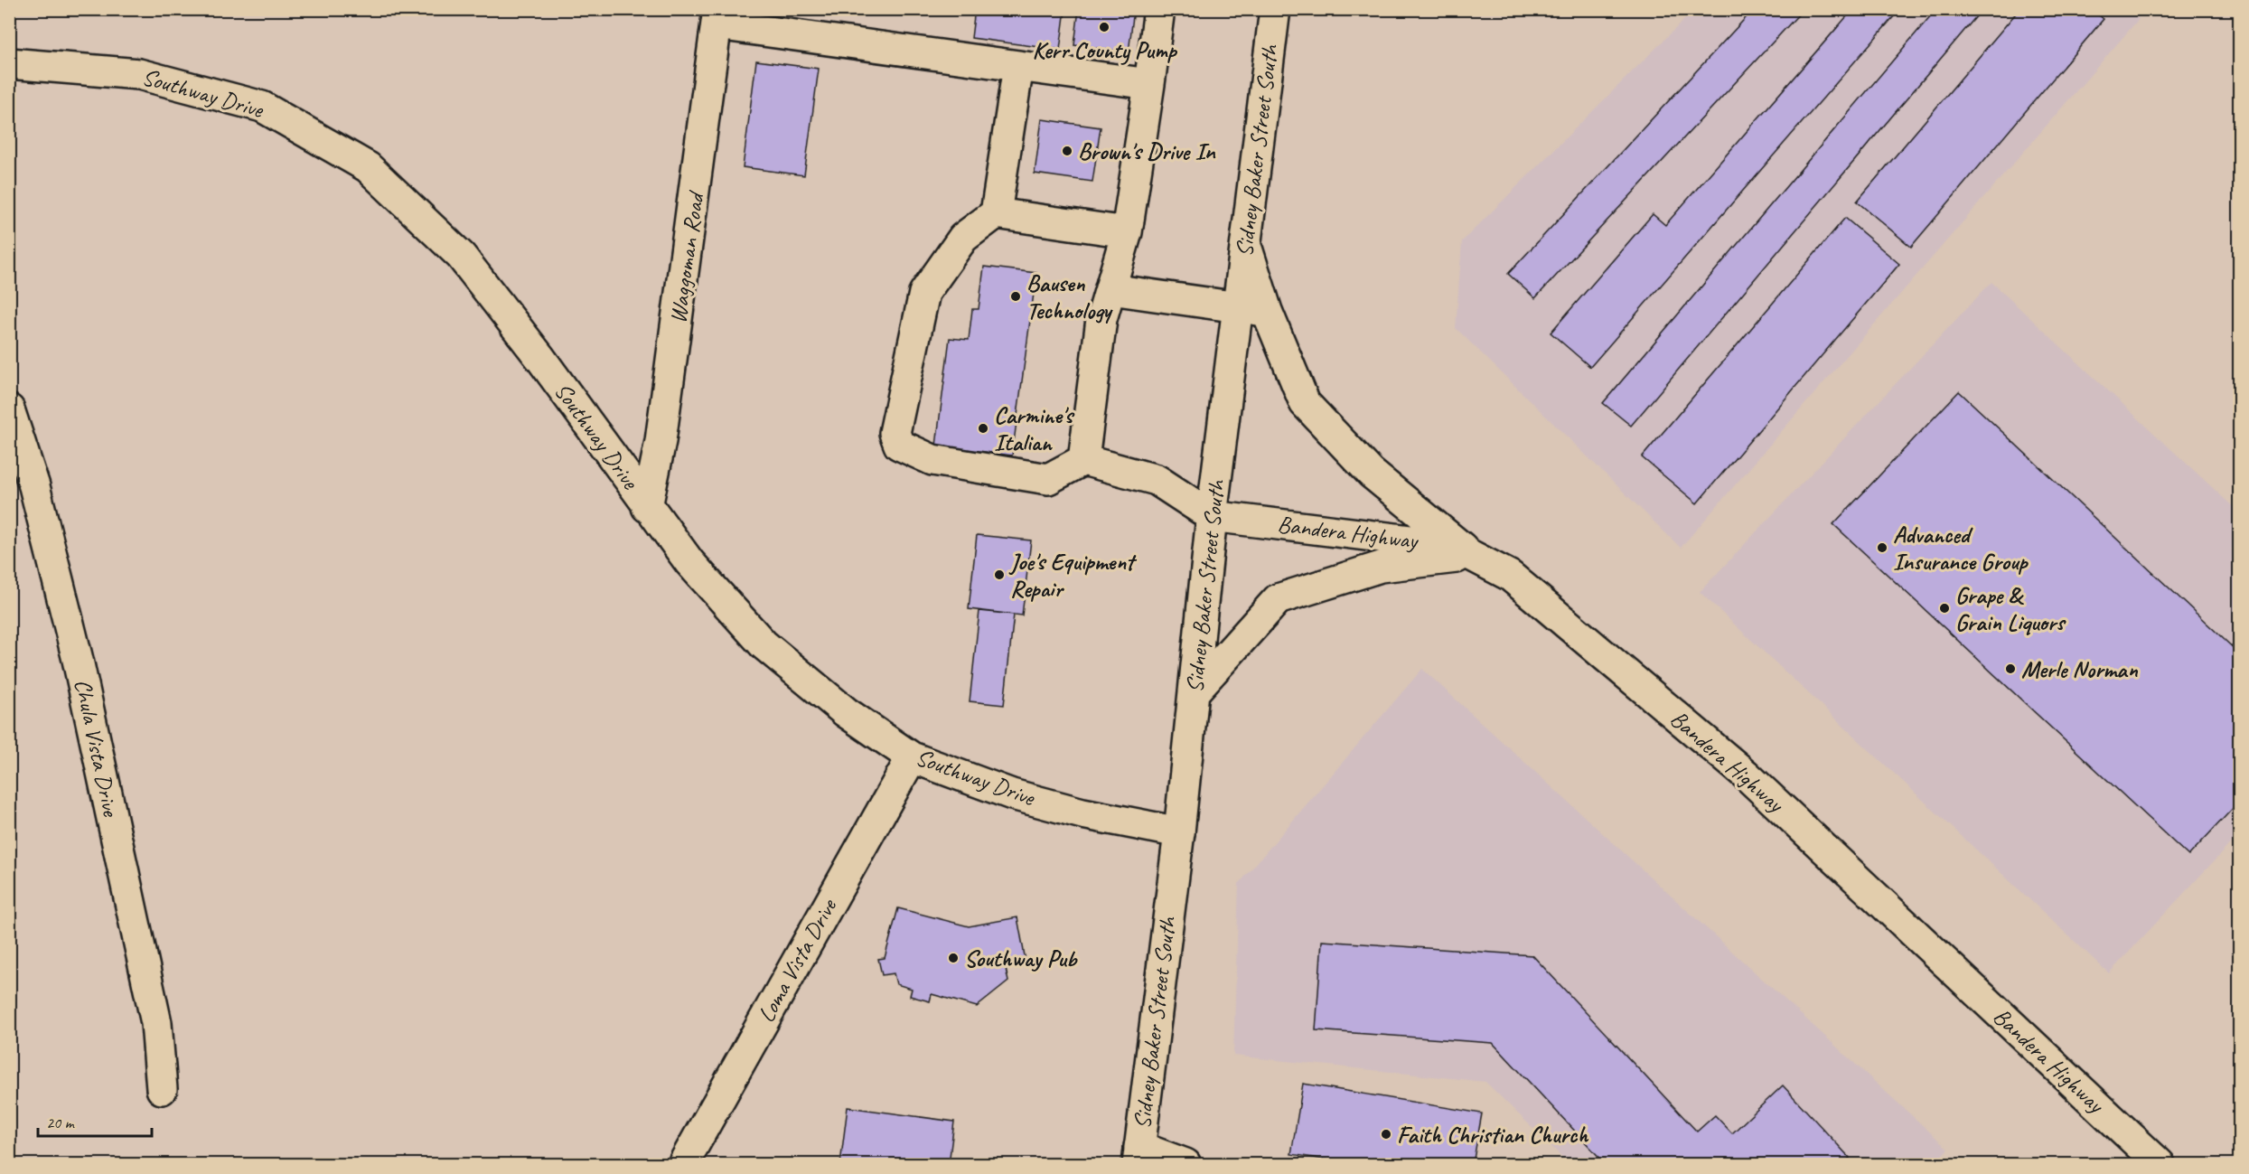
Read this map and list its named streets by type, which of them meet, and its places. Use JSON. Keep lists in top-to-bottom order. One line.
{"streets":{"street":["Southway Drive","Sidney Baker Street South","Waggoman Road","Bandera Highway","Chula Vista Drive","Loma Vista Drive"]},"crossings":[["Southway Drive","Sidney Baker Street South"],["Southway Drive","Waggoman Road"],["Southway Drive","Loma Vista Drive"],["Sidney Baker Street South","Bandera Highway"]],"places":["Kerr County Pump","Brown's Drive In","Bausen Technology","Carmine's Italian","Advanced Insurance Group","Joe's Equipment Repair","Grape & Grain Liquors","Merle Norman","Southway Pub","Faith Christian Church"],"scale_bar":"20 m"}
